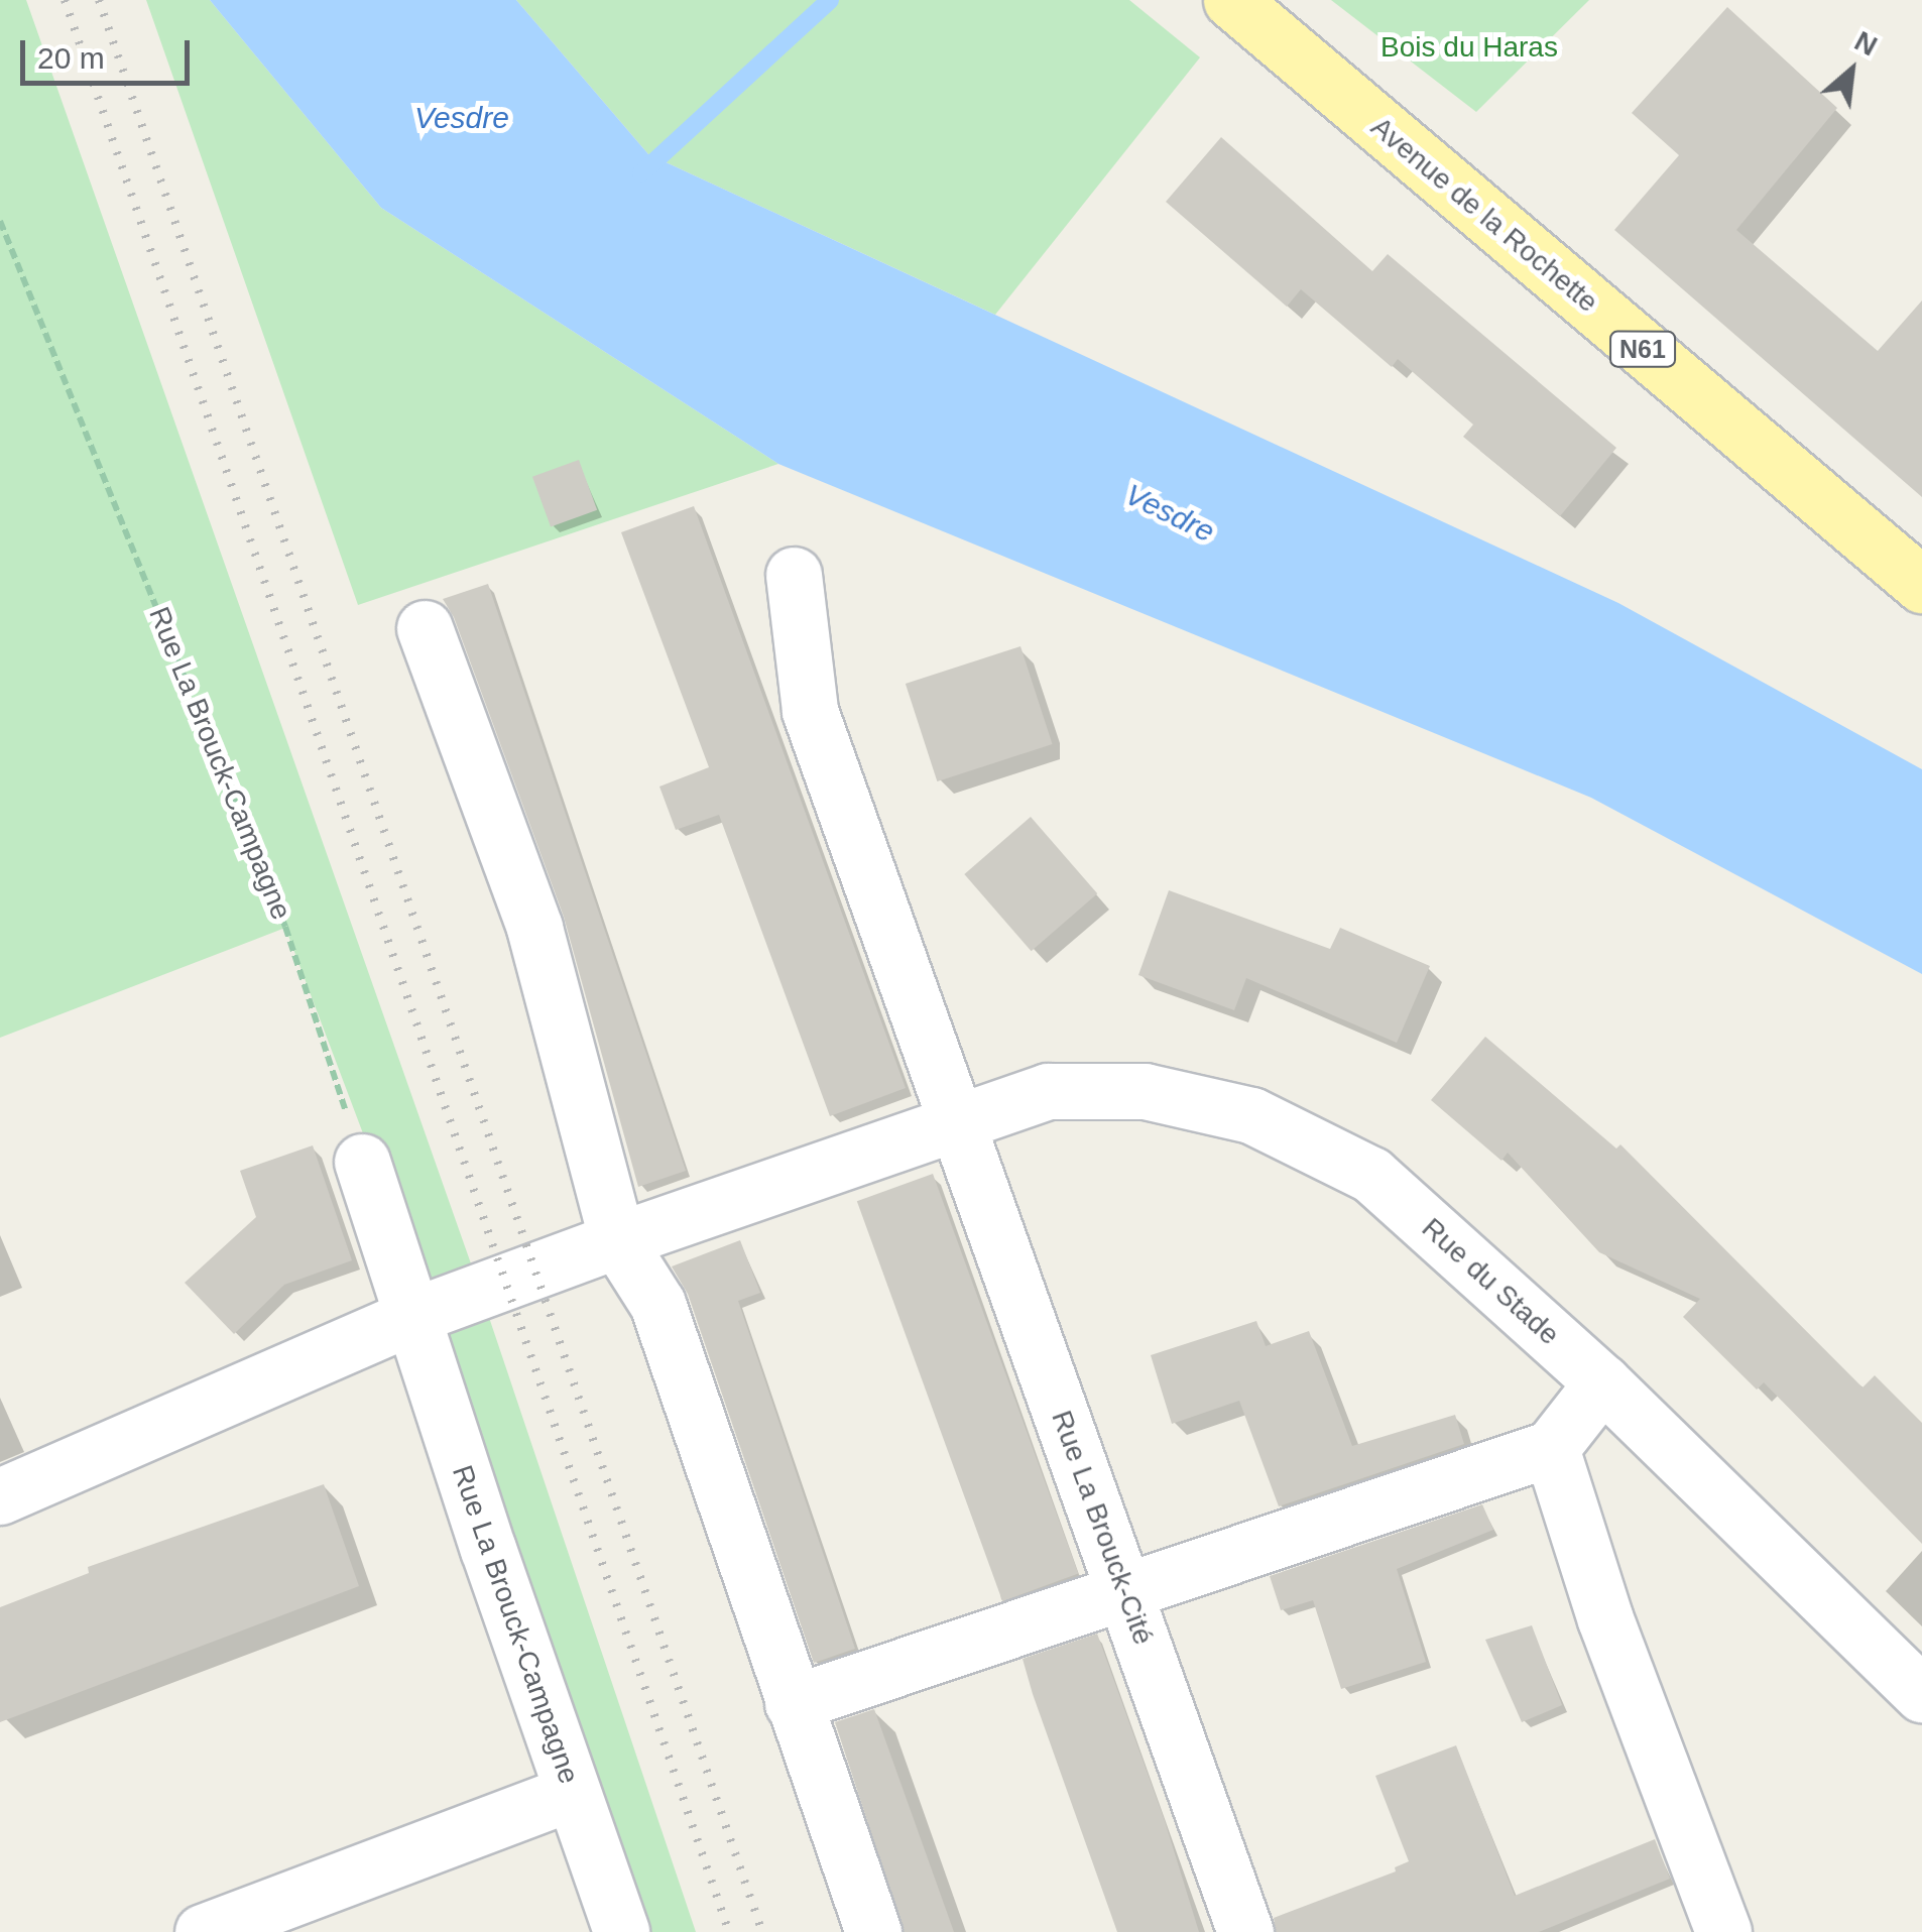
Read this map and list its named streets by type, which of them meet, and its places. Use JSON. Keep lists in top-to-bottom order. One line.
{"streets":{"main road":["Avenue de la Rochette","N61"],"street":["Rue La Brouck-Campagne","Rue du Stade","Rue La Brouck-Cité"]},"crossings":[["Rue du Stade","Rue La Brouck-Cité"]],"water":["Vesdre"],"parks":["Bois du Haras"],"scale_bar":"20 m","north":"top right"}
